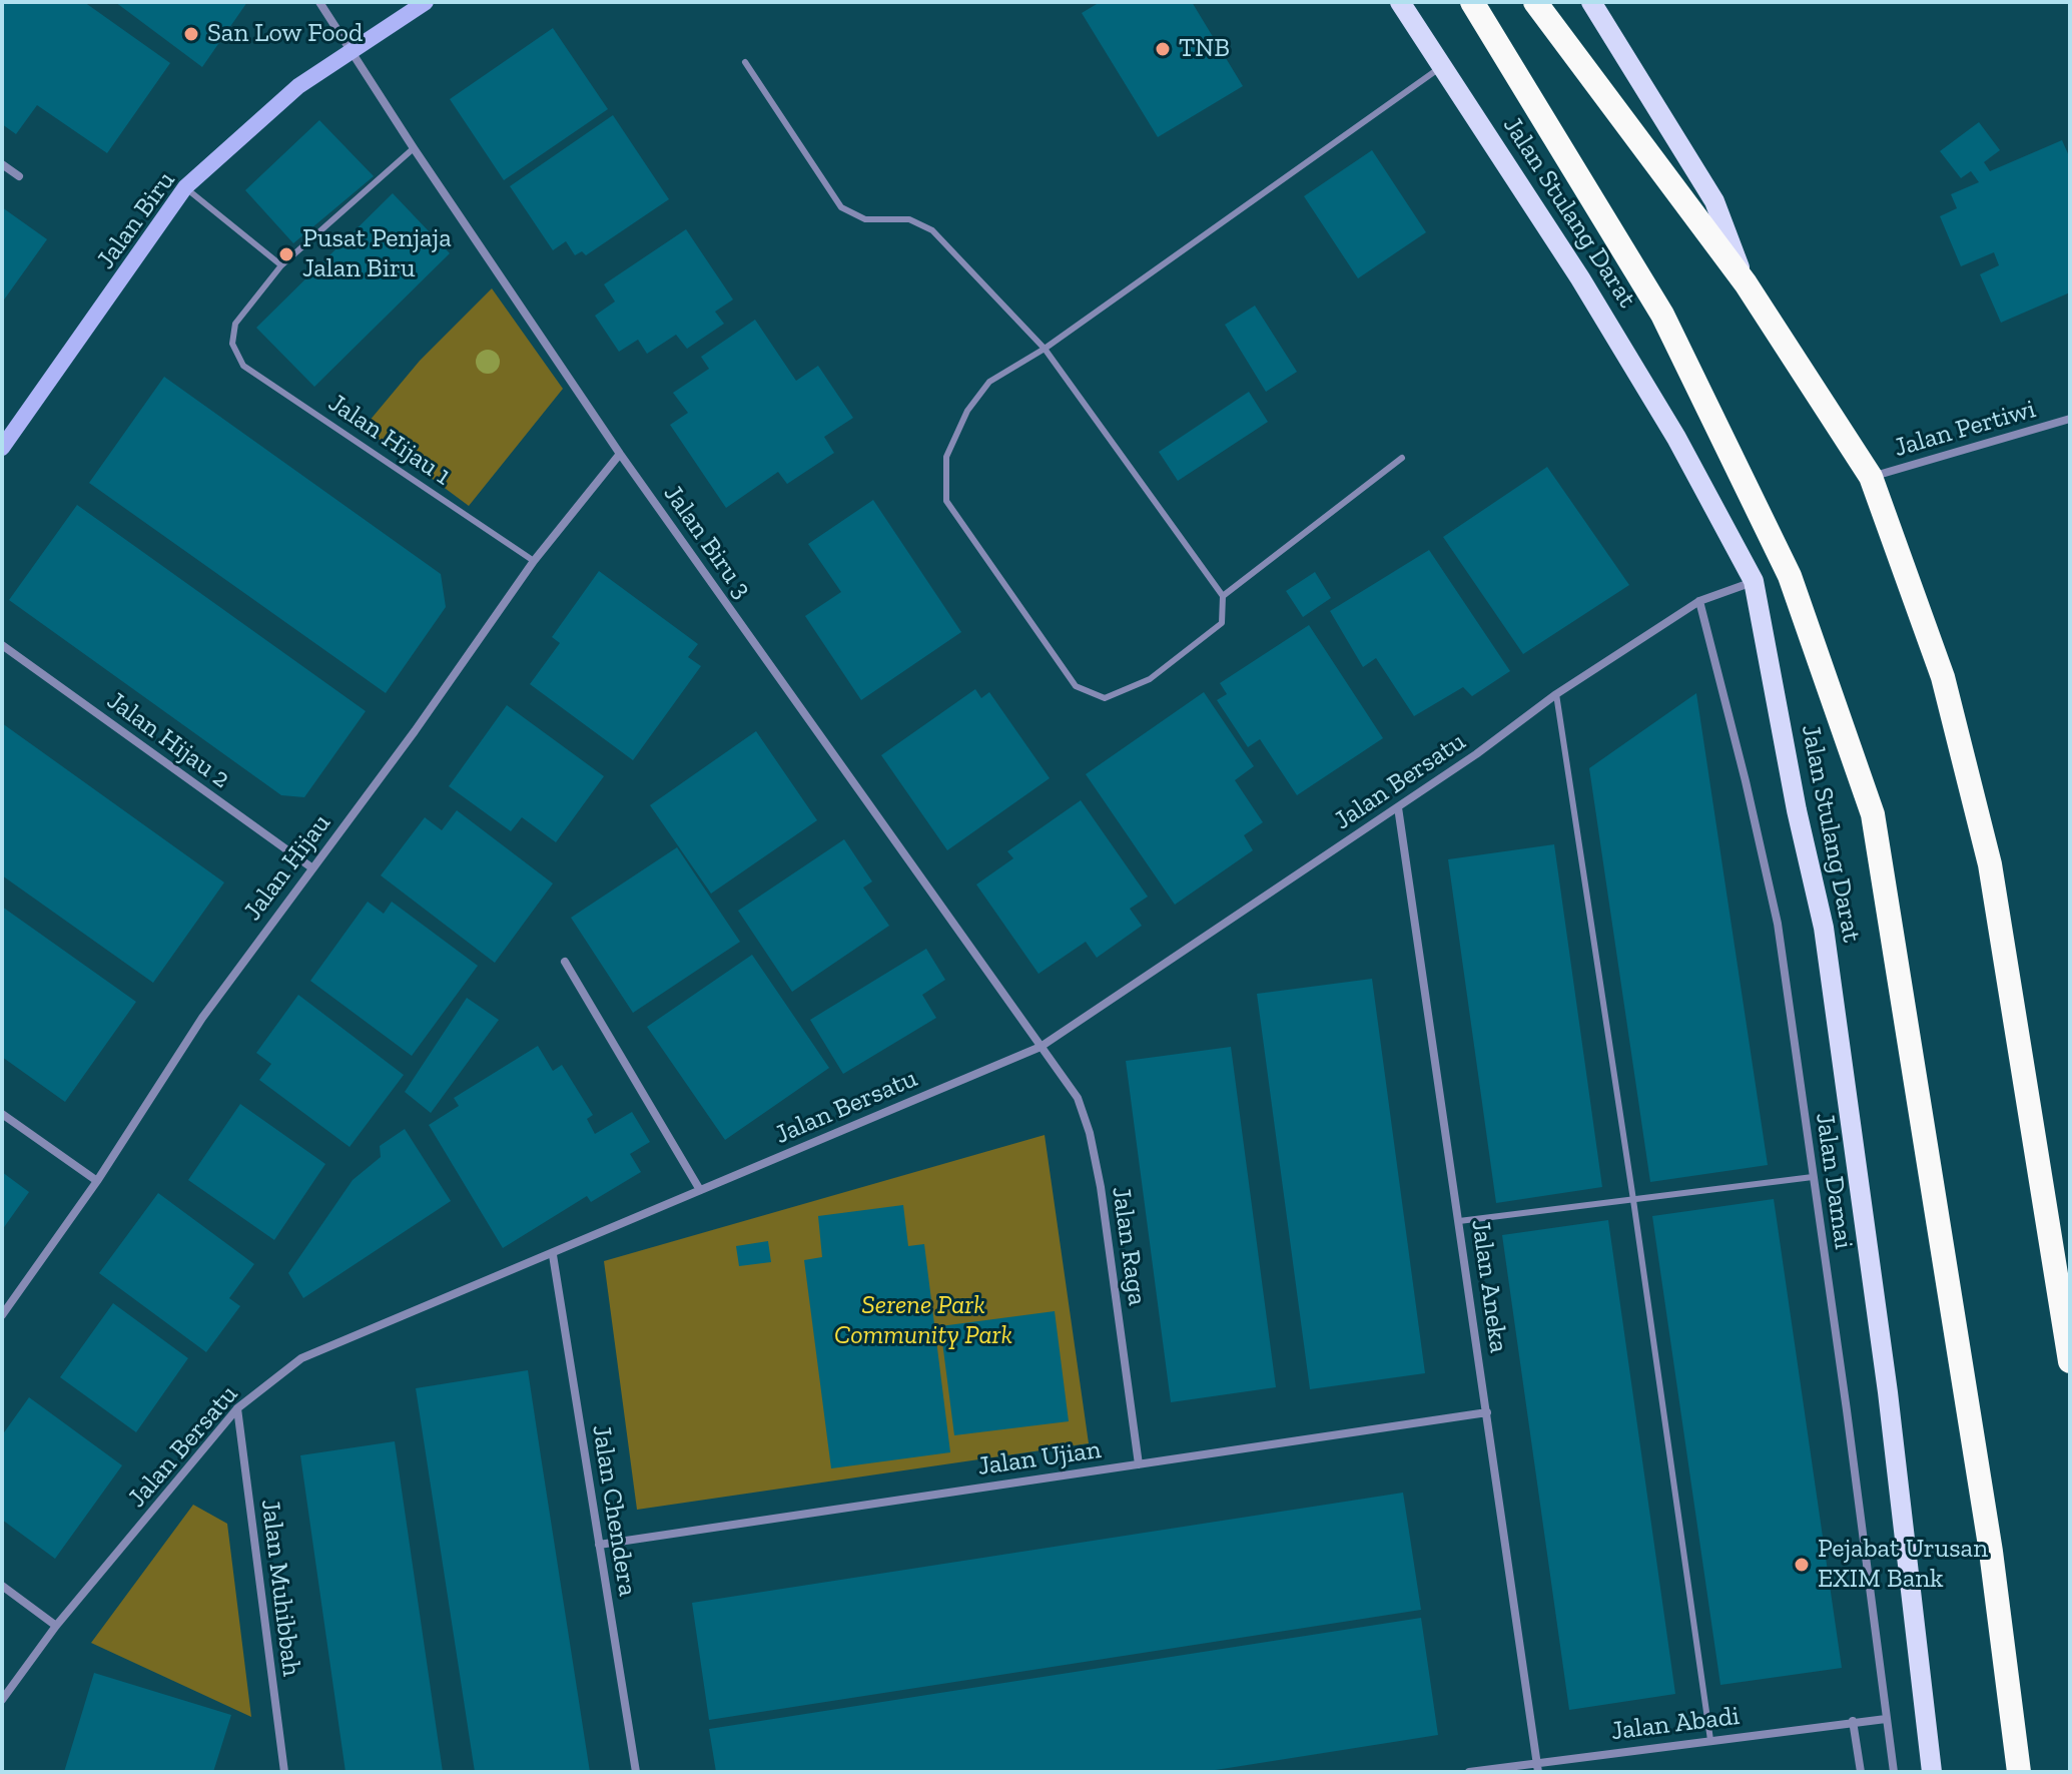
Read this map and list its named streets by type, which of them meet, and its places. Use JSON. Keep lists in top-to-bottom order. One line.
{"streets":{"main road":["Jalan Stulang Darat"],"street":["Jalan Biru","Jalan Pertiwi","Jalan Biru 3","Jalan Hijau 2","Jalan Bersatu","Jalan Hijau","Jalan Damai","Jalan Raga","Jalan Aneka","Jalan Ujian","Jalan Chendera","Jalan Muhibbah","Jalan Abadi"],"lane":["Jalan Hijau 1"]},"crossings":[["Jalan Stulang Darat","Jalan Bersatu"],["Jalan Biru","Jalan Biru 3"],["Jalan Hijau 1","Jalan Hijau"],["Jalan Biru 3","Jalan Bersatu"],["Jalan Biru 3","Jalan Hijau"],["Jalan Biru 3","Jalan Raga"],["Jalan Hijau 2","Jalan Hijau"],["Jalan Bersatu","Jalan Damai"],["Jalan Bersatu","Jalan Raga"],["Jalan Bersatu","Jalan Aneka"],["Jalan Bersatu","Jalan Chendera"],["Jalan Bersatu","Jalan Muhibbah"],["Jalan Damai","Jalan Abadi"],["Jalan Raga","Jalan Ujian"],["Jalan Aneka","Jalan Ujian"],["Jalan Aneka","Jalan Abadi"],["Jalan Ujian","Jalan Chendera"]],"parks":["Serene Park Community Park"],"places":["San Low Food","TNB","Pusat Penjaja Jalan Biru","Pejabat Urusan EXIM Bank"]}
